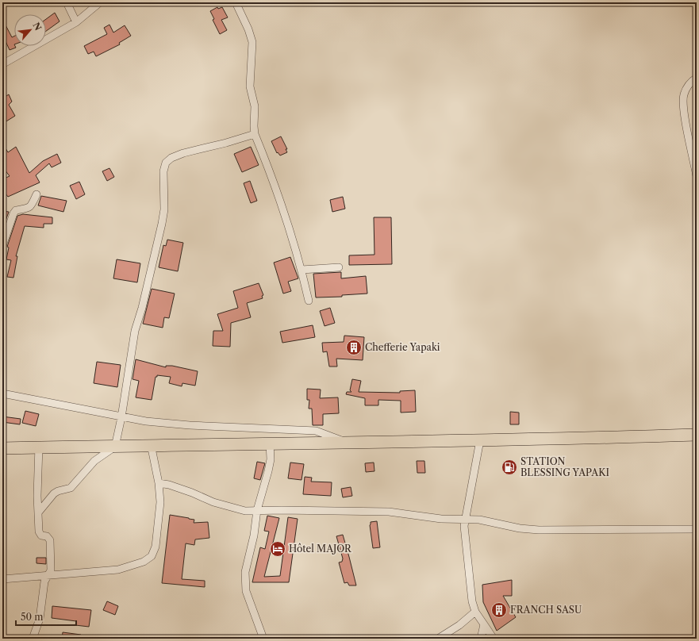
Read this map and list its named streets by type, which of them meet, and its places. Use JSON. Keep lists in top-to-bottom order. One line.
{"places":{"building":["Chefferie Yapaki","FRANCH SASU"],"fuel station":["STATION BLESSING YAPAKI"],"hotel":["Hôtel MAJOR"]},"scale_bar":"50 m","north":"top right"}
